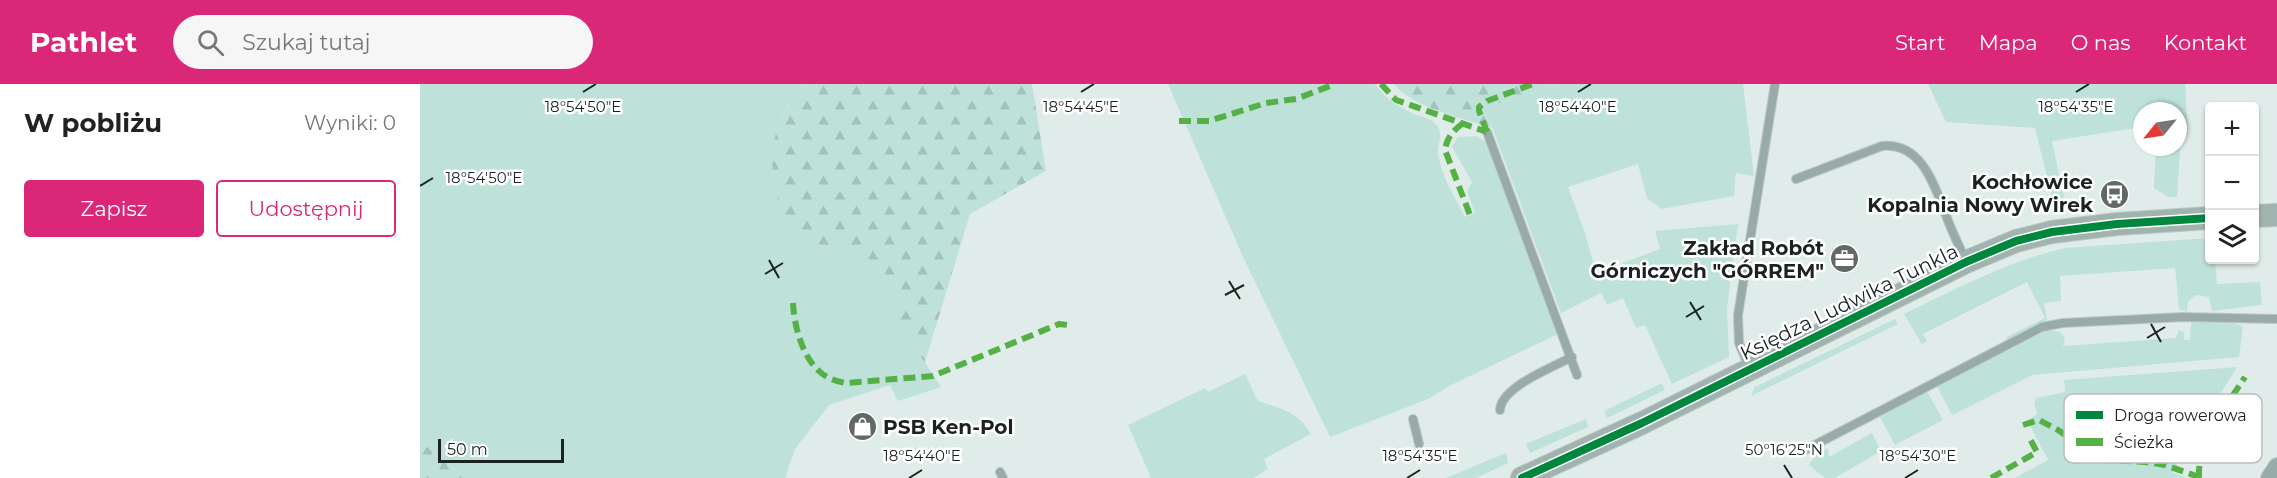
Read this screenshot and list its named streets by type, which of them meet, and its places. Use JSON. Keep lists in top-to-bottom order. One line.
{"streets":{"street":["Księdza Ludwika Tunkla"]},"places":{"bus stop":["Kochłowice Kopalnia Nowy Wirek"],"office":["Zakład Robót Górniczych \"GÓRREM\""],"shop":["PSB Ken-Pol"]},"legend":["Droga rowerowa","Ścieżka"],"scale_bar":"50 m","north":"bottom left","page":{"header":"Pathlet","search":"Szukaj tutaj","nav":["Start","Mapa","O nas","Kontakt"],"heading":["W pobliżu","Wyniki: 0"],"map_buttons":["+","−"],"buttons":["Zapisz","Udostępnij"],"scale":"50 m"},"coordinates":["18°54'50\"E","18°54'45\"E","18°54'35\"E","18°54'40\"E","50°16'25\"N","18°54'30\"E"]}
